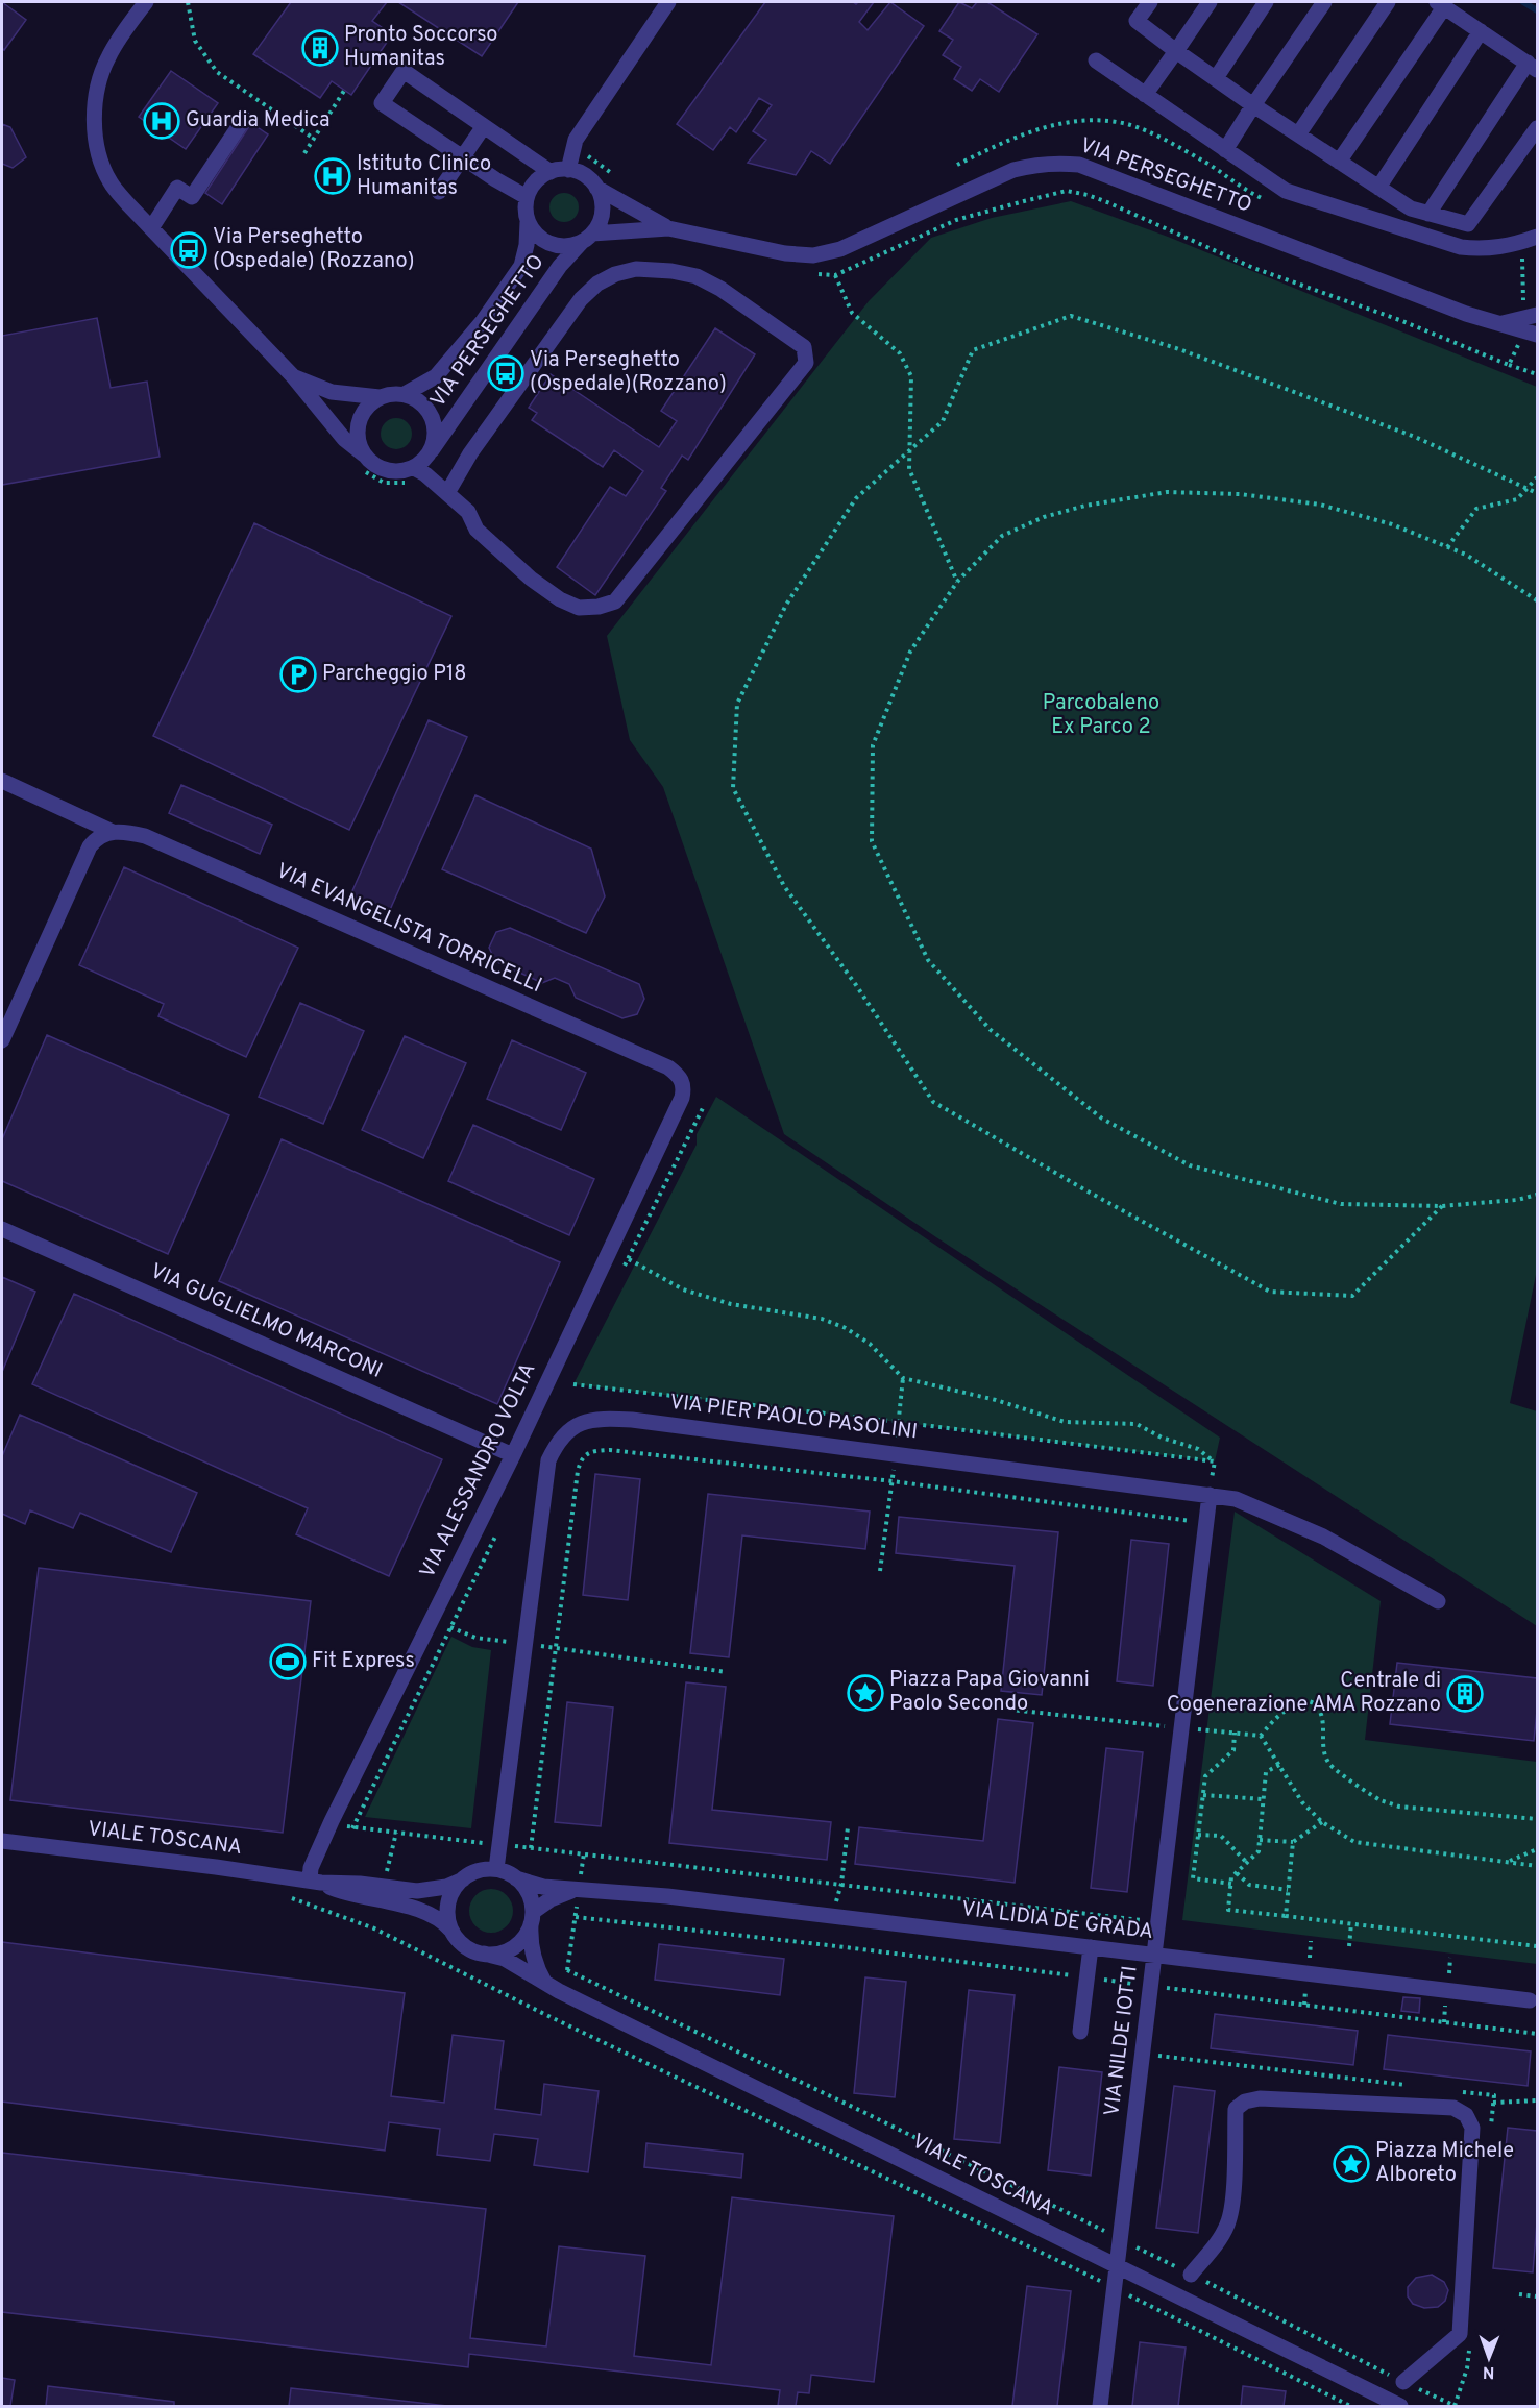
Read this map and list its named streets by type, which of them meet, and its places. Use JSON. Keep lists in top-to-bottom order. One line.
{"streets":{"street":["VIA PERSEGHETTO","VIA EVANGELISTA TORRICELLI","VIA GUGLIELMO MARCONI","VIA PIER PAOLO PASOLINI","VIA ALESSANDRO VOLTA","VIALE TOSCANA","VIA LIDIA DE GRADA","VIA NILDE IOTTI"]},"crossings":[["VIA EVANGELISTA TORRICELLI","VIA ALESSANDRO VOLTA"],["VIA GUGLIELMO MARCONI","VIA ALESSANDRO VOLTA"],["VIA PIER PAOLO PASOLINI","VIALE TOSCANA"],["VIA PIER PAOLO PASOLINI","VIA LIDIA DE GRADA"],["VIA PIER PAOLO PASOLINI","VIA NILDE IOTTI"],["VIA ALESSANDRO VOLTA","VIALE TOSCANA"],["VIALE TOSCANA","VIA LIDIA DE GRADA"],["VIALE TOSCANA","VIA NILDE IOTTI"],["VIA LIDIA DE GRADA","VIA NILDE IOTTI"]],"parks":["Parcobaleno Ex Parco 2"],"places":{"building":["Pronto Soccorso Humanitas","Centrale di Cogenerazione AMA Rozzano"],"hospital":["Guardia Medica","Istituto Clinico Humanitas"],"bus stop":["Via Perseghetto (Ospedale) (Rozzano)","Via Perseghetto (Ospedale)(Rozzano)"],"parking":["Parcheggio P18"],"sports":["Fit Express"],"place":["Piazza Papa Giovanni Paolo Secondo","Piazza Michele Alboreto"]},"north":"bottom"}
